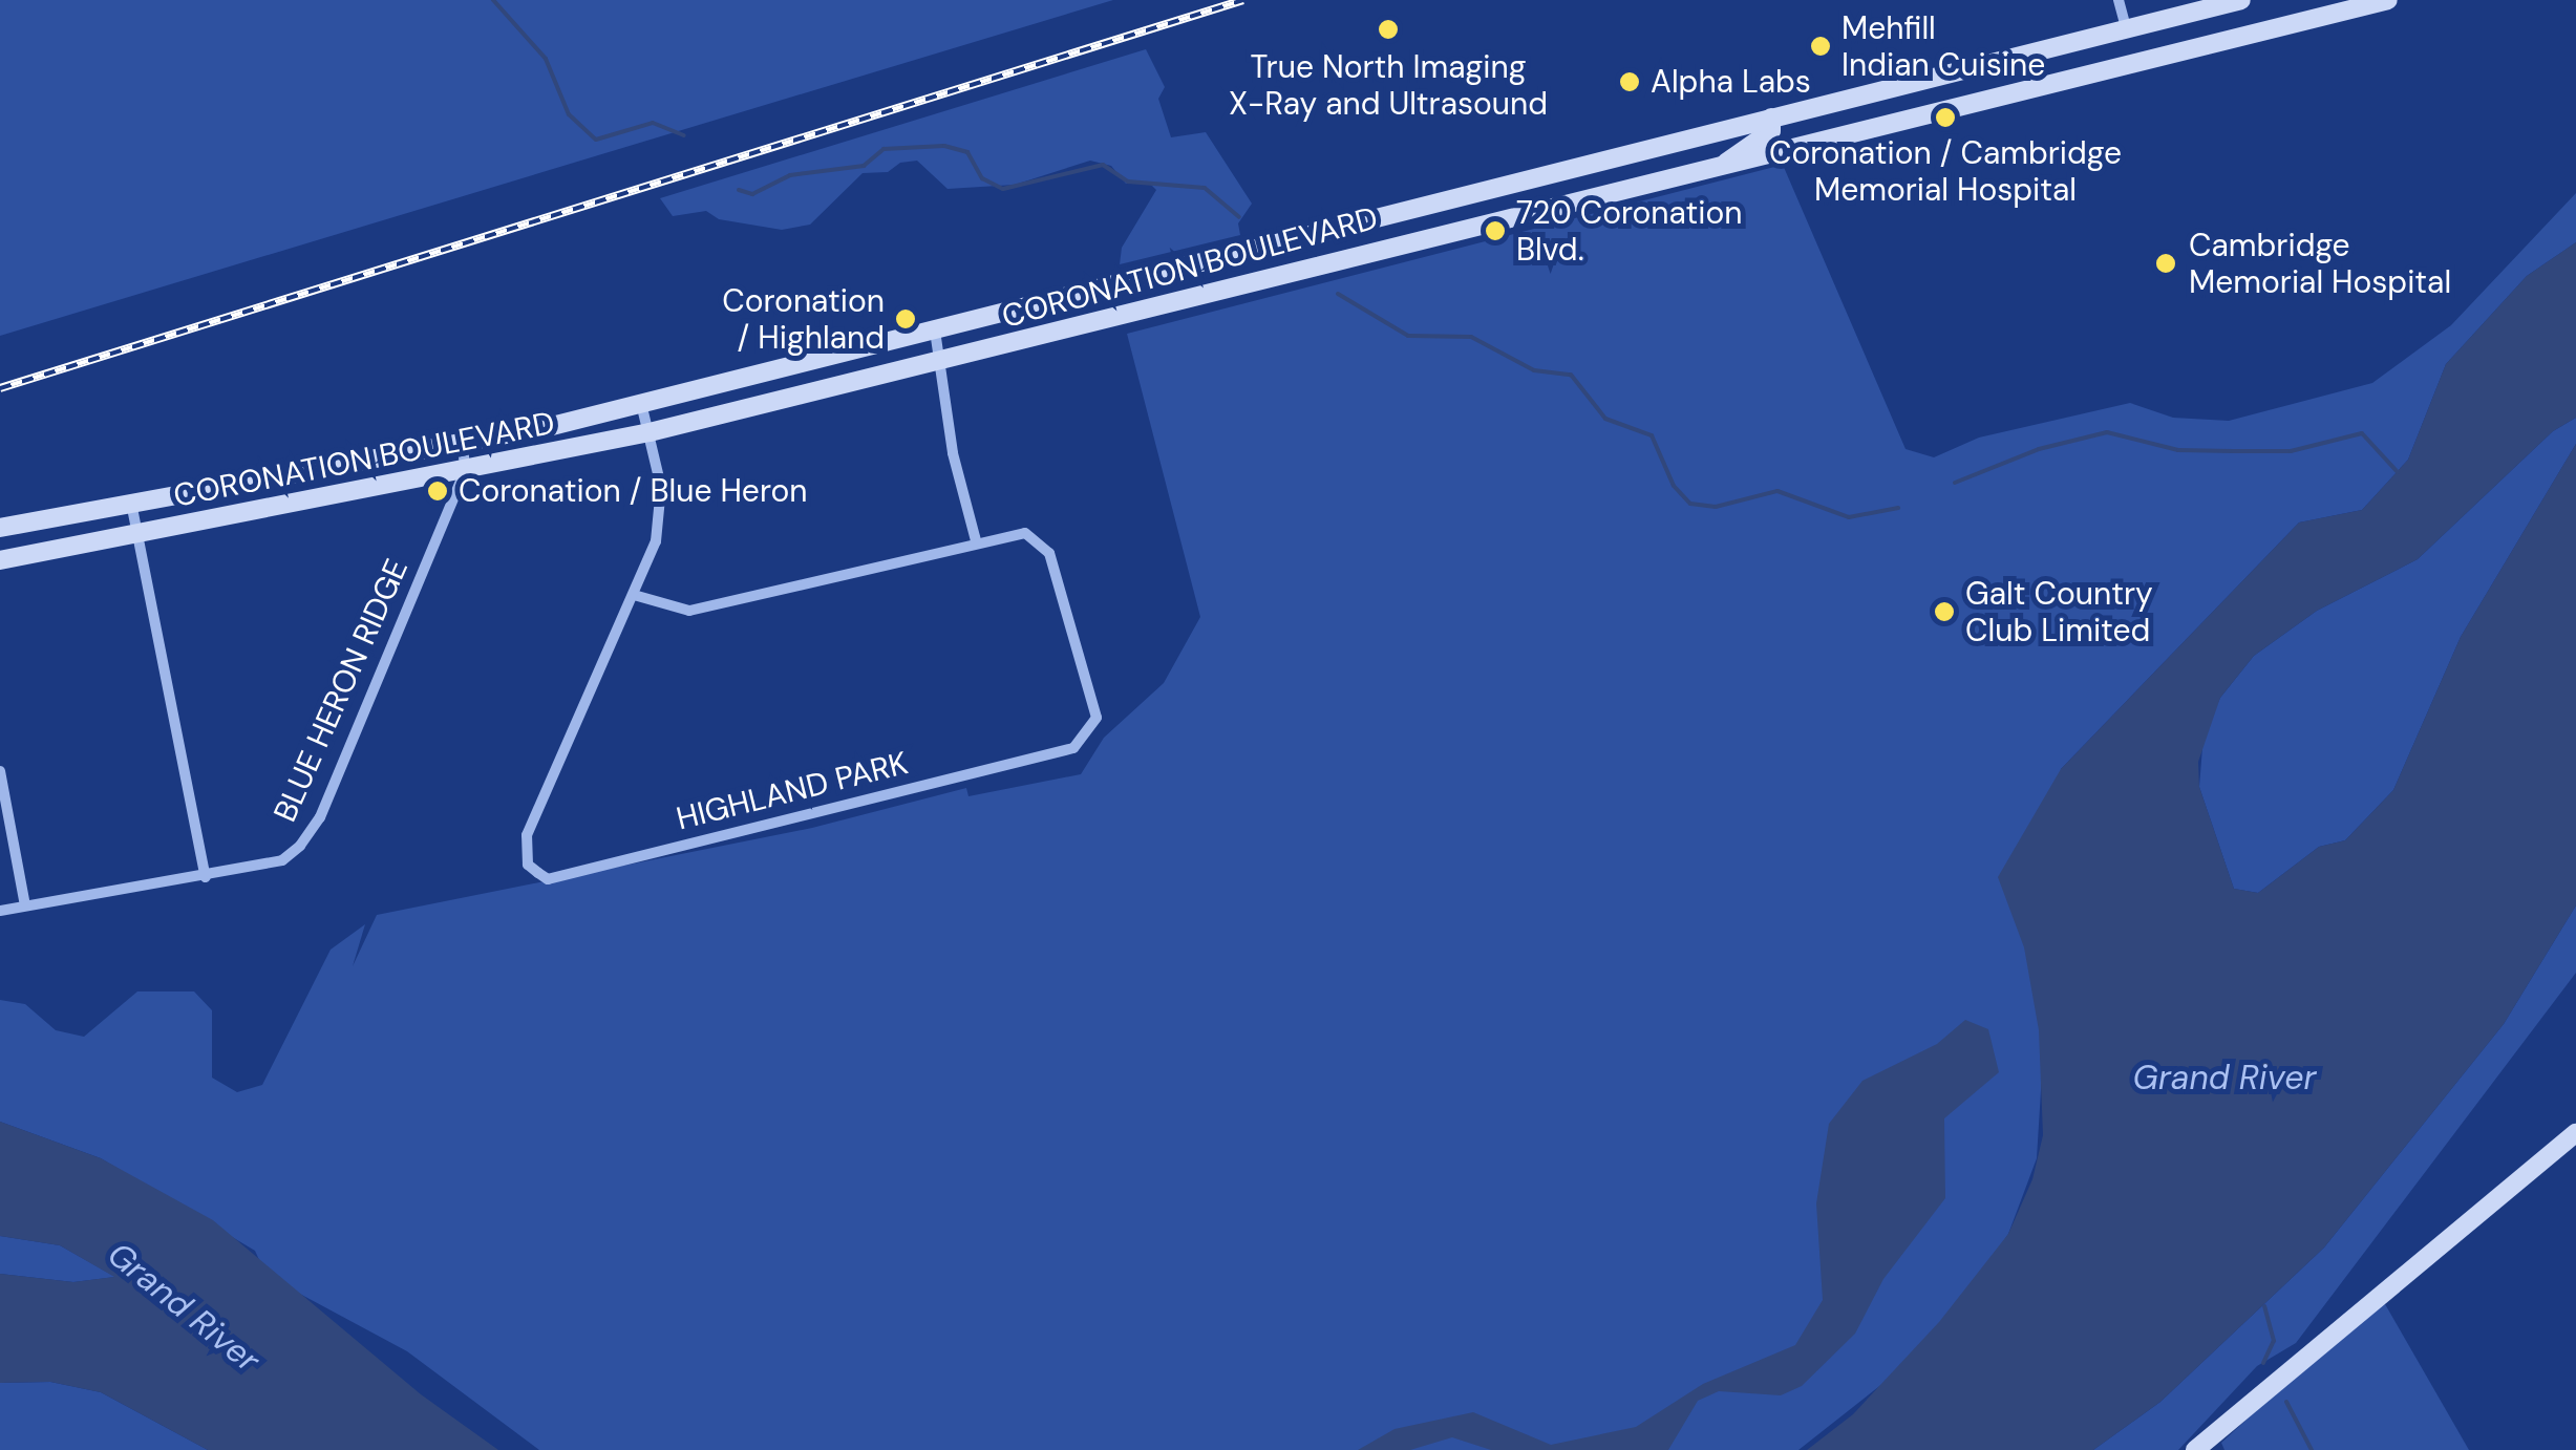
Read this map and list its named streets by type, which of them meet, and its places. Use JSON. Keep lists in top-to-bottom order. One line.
{"streets":{"main road":["CORONATION BOULEVARD"],"street":["BLUE HERON RIDGE","HIGHLAND PARK"]},"crossings":[["CORONATION BOULEVARD","BLUE HERON RIDGE"],["CORONATION BOULEVARD","HIGHLAND PARK"]],"water":["Grand River"],"places":["True North Imaging X-Ray and Ultrasound","Mehfill Indian Cuisine","Alpha Labs","Coronation / Cambridge Memorial Hospital","720 Coronation Blvd.","Cambridge Memorial Hospital","Coronation / Highland","Coronation / Blue Heron","Galt Country Club Limited"]}
